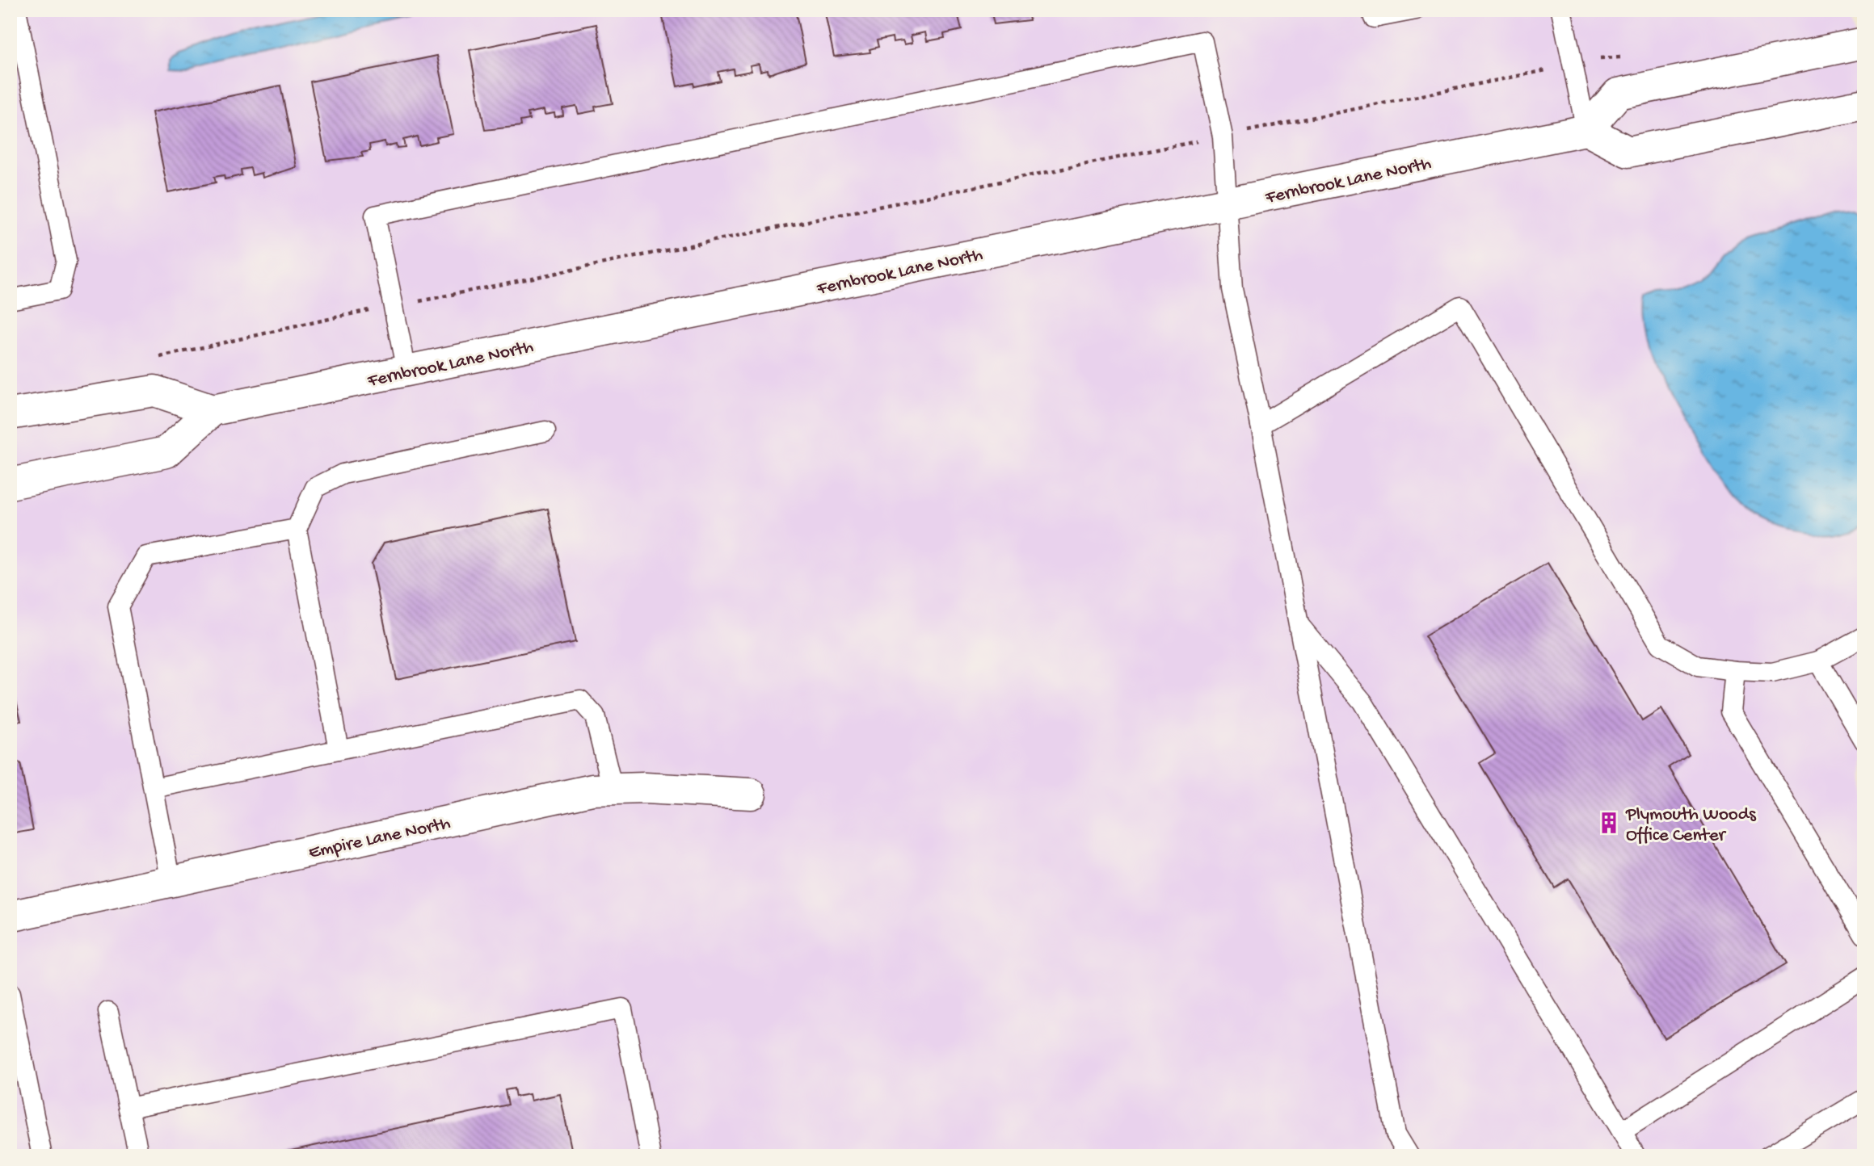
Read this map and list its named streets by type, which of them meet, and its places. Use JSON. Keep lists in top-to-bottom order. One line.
{"streets":{"street":["Fernbrook Lane North","Empire Lane North"]},"places":{"building":["Plymouth Woods Office Center"]}}
